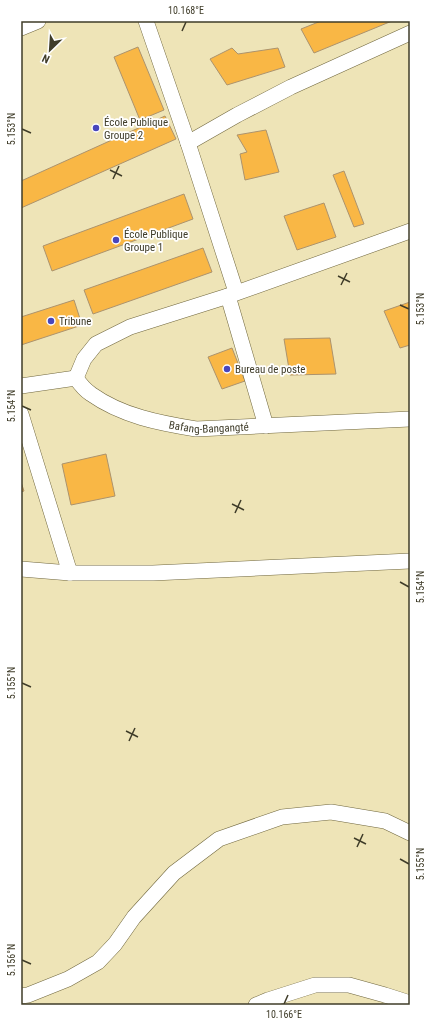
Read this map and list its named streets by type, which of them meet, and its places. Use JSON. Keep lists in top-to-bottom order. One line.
{"streets":{"street":["Bafang-Bangangté"]},"places":["École Publique Groupe 2","École Publique Groupe 1","Tribune","Bureau de poste"],"north":"bottom left","coordinates":["10.168°E","5.153°N","5.154°N","5.155°N","5.156°N","10.166°E"]}
